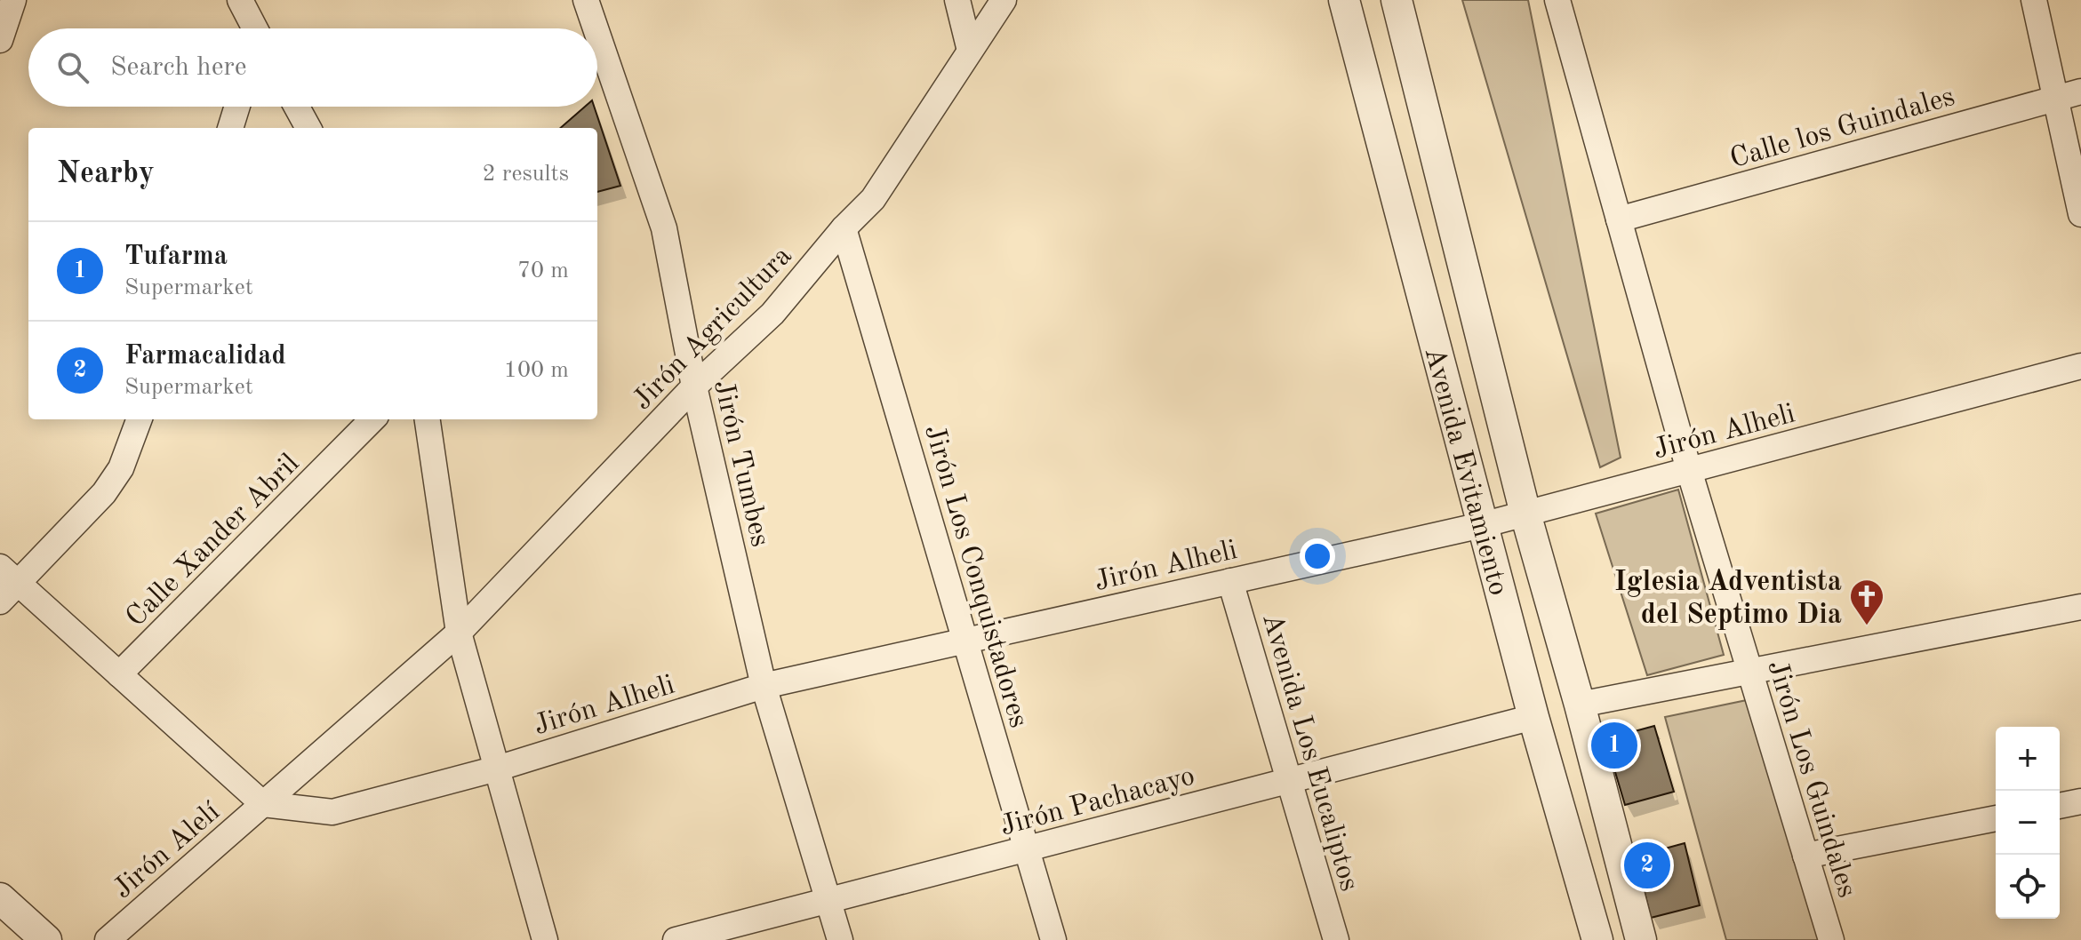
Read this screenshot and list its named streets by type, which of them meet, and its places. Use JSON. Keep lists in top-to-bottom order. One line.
{"streets":{"street":["Calle los Guindales","Jirón Agricultura","Jirón Alheli","Jirón Tumbes","Avenida Evitamiento","Calle Xander Abril","Jirón Los Conquistadores","Avenida Los Eucaliptos","Jirón Los Guindales","Jirón Pachacayo","Jirón Alelí"]},"crossings":[["Calle los Guindales","Jirón Los Guindales"],["Jirón Agricultura","Jirón Alheli"],["Jirón Agricultura","Jirón Tumbes"],["Jirón Agricultura","Jirón Los Conquistadores"],["Jirón Agricultura","Jirón Alelí"],["Jirón Alheli","Jirón Tumbes"],["Jirón Alheli","Avenida Evitamiento"],["Jirón Alheli","Jirón Los Conquistadores"],["Jirón Alheli","Avenida Los Eucaliptos"],["Jirón Alheli","Jirón Los Guindales"],["Jirón Alheli","Jirón Alelí"],["Jirón Tumbes","Jirón Pachacayo"],["Avenida Evitamiento","Jirón Pachacayo"],["Jirón Los Conquistadores","Jirón Pachacayo"],["Avenida Los Eucaliptos","Jirón Pachacayo"]],"places":{"church":["Iglesia Adventista del Septimo Dia"]},"page":{"search":"Search here","heading":["Nearby","2 results"],"list":[{"mark":"1","name":"Tufarma","note":"Supermarket","value":"70 m"},{"mark":"2","name":"Farmacalidad","note":"Supermarket","value":"100 m"}],"pins":["1","2"],"map_buttons":["+","−"]}}
